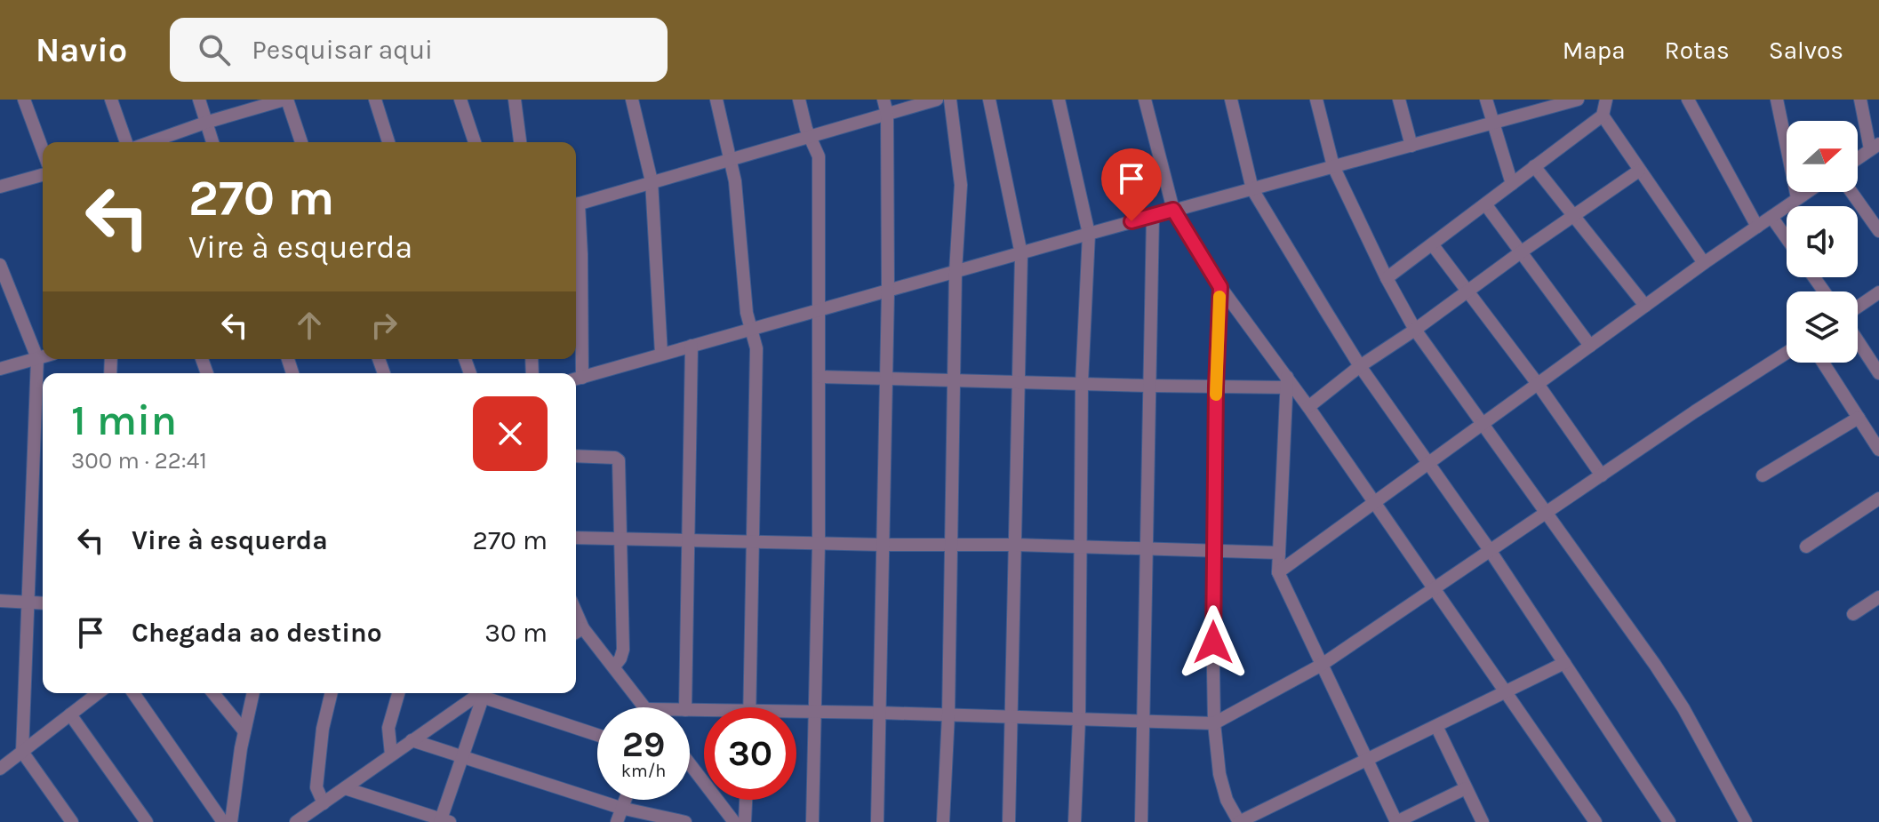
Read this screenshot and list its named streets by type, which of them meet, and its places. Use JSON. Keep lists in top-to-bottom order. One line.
{"north":"right","page":{"header":"Navio","search":"Pesquisar aqui","nav":["Mapa","Rotas","Salvos"],"turn":["270 m","Vire à esquerda"],"heading":["1 min","300 m · 22:41"],"list":[{"name":"Vire à esquerda","value":"270 m"},{"name":"Chegada ao destino","value":"30 m"}],"speed":"29 km/h","limit":"30"}}
